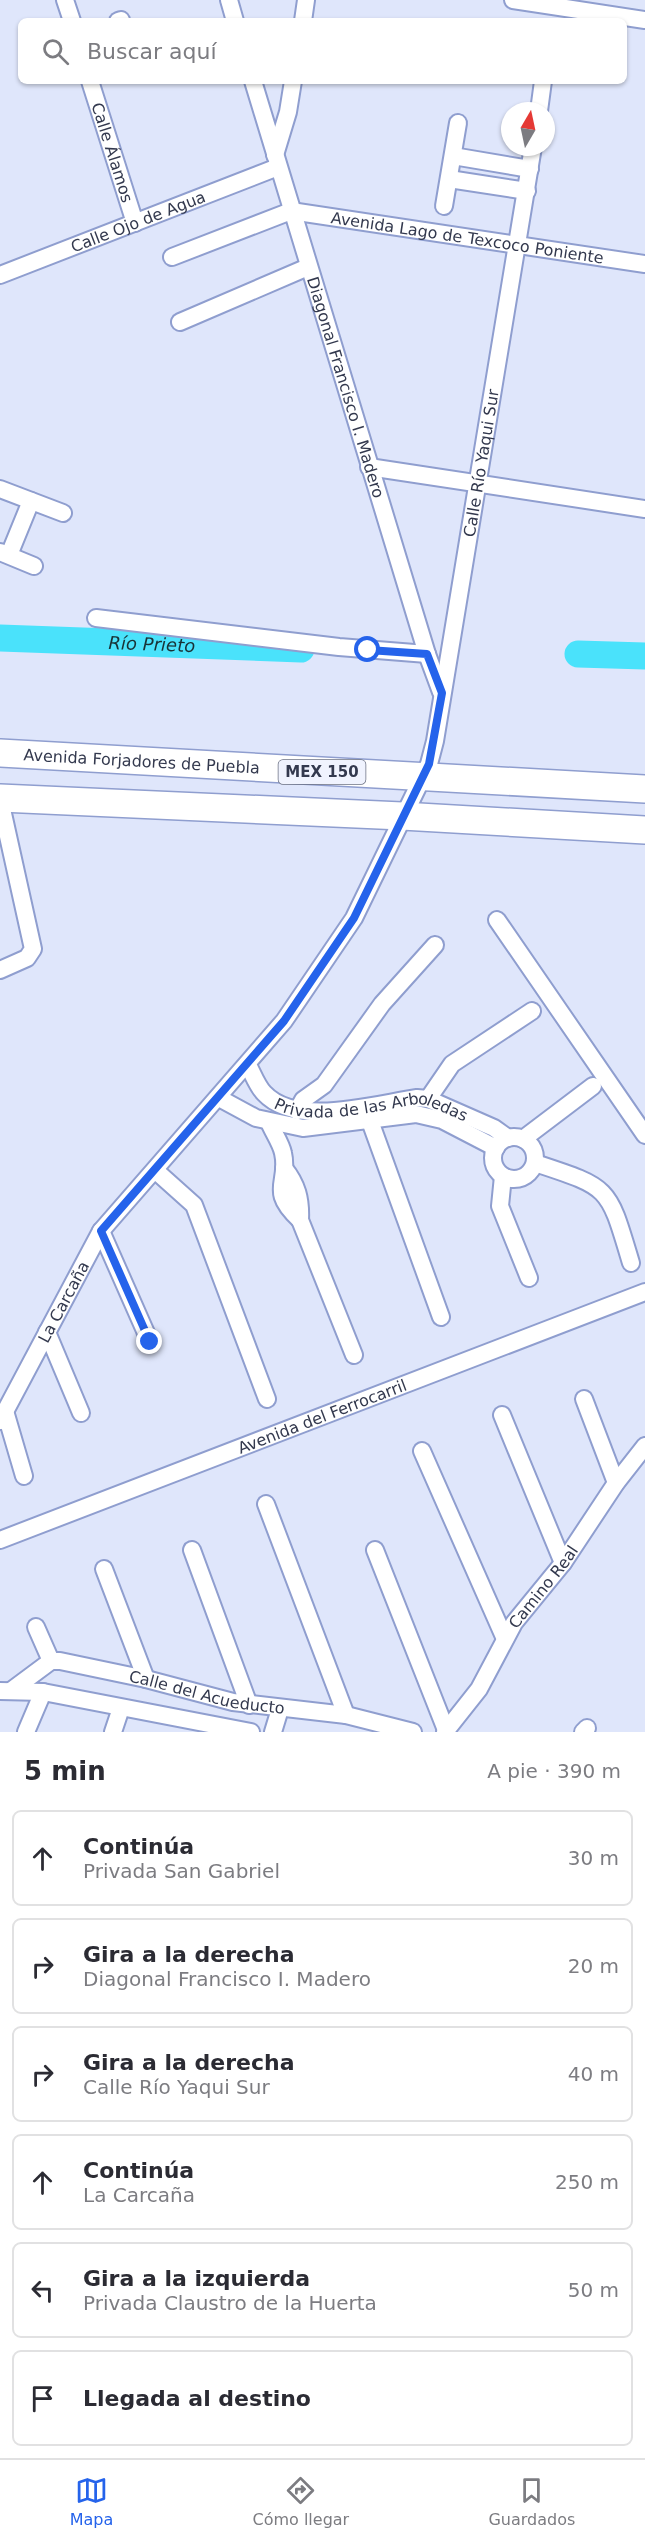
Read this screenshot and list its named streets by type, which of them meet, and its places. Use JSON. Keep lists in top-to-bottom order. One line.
{"streets":{"main road":["Avenida Forjadores de Puebla","MEX 150"],"street":["Calle Álamos","Calle Ojo de Agua","Avenida Lago de Texcoco Poniente","Diagonal Francisco I. Madero","Calle Río Yaqui Sur","Privada de las Arboledas","La Carcaña","Avenida del Ferrocarril","Camino Real","Calle del Acueducto"]},"crossings":[["Calle Álamos","Calle Ojo de Agua"],["Calle Ojo de Agua","Diagonal Francisco I. Madero"],["Avenida Lago de Texcoco Poniente","Diagonal Francisco I. Madero"],["Avenida Lago de Texcoco Poniente","Calle Río Yaqui Sur"],["Diagonal Francisco I. Madero","Calle Río Yaqui Sur"],["Calle Río Yaqui Sur","Avenida Forjadores de Puebla"],["Calle Río Yaqui Sur","La Carcaña"],["Avenida Forjadores de Puebla","La Carcaña"],["Privada de las Arboledas","La Carcaña"]],"water":["Río Prieto"],"north":"top","page":{"search":"Buscar aquí","heading":["5 min","A pie · 390 m"],"list":[["Continúa","Privada San Gabriel","30 m"],["Gira a la derecha","Diagonal Francisco I. Madero","20 m"],["Gira a la derecha","Calle Río Yaqui Sur","40 m"],["Continúa","La Carcaña","250 m"],["Gira a la izquierda","Privada Claustro de la Huerta","50 m"],"Llegada al destino"],"nav":["Mapa","Cómo llegar","Guardados"]}}
